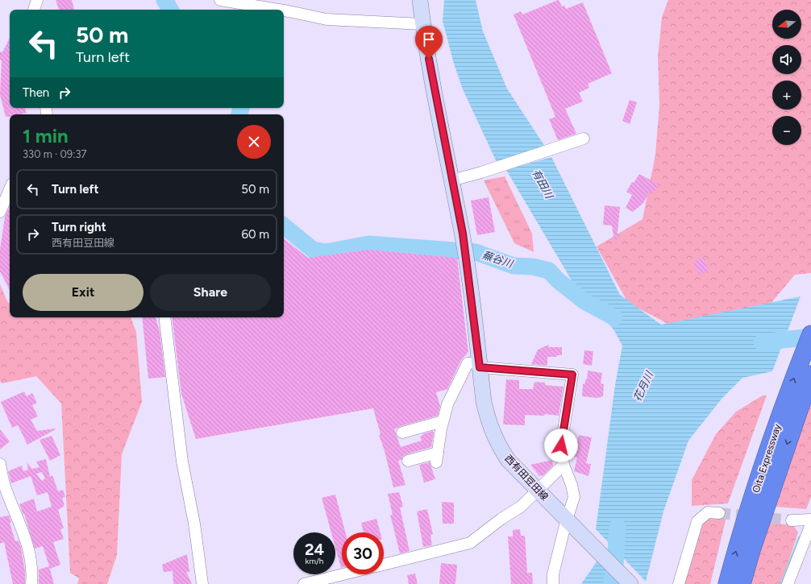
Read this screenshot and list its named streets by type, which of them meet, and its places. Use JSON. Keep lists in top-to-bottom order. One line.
{"streets":{"highway":["Oita Expressway"],"main road":["西有田豆田線"]},"water":["有田川","蕪谷川","花月川"],"north":"left","page":{"map_buttons":["+","−"],"turn":["50 m","Turn left"],"then":"Then","heading":["1 min","330 m · 09:37"],"list":[{"name":"Turn left","value":"50 m"},{"name":"Turn right","note":"西有田豆田線","value":"60 m"}],"buttons":["Exit","Share"],"speed":"24 km/h","limit":"30"}}
